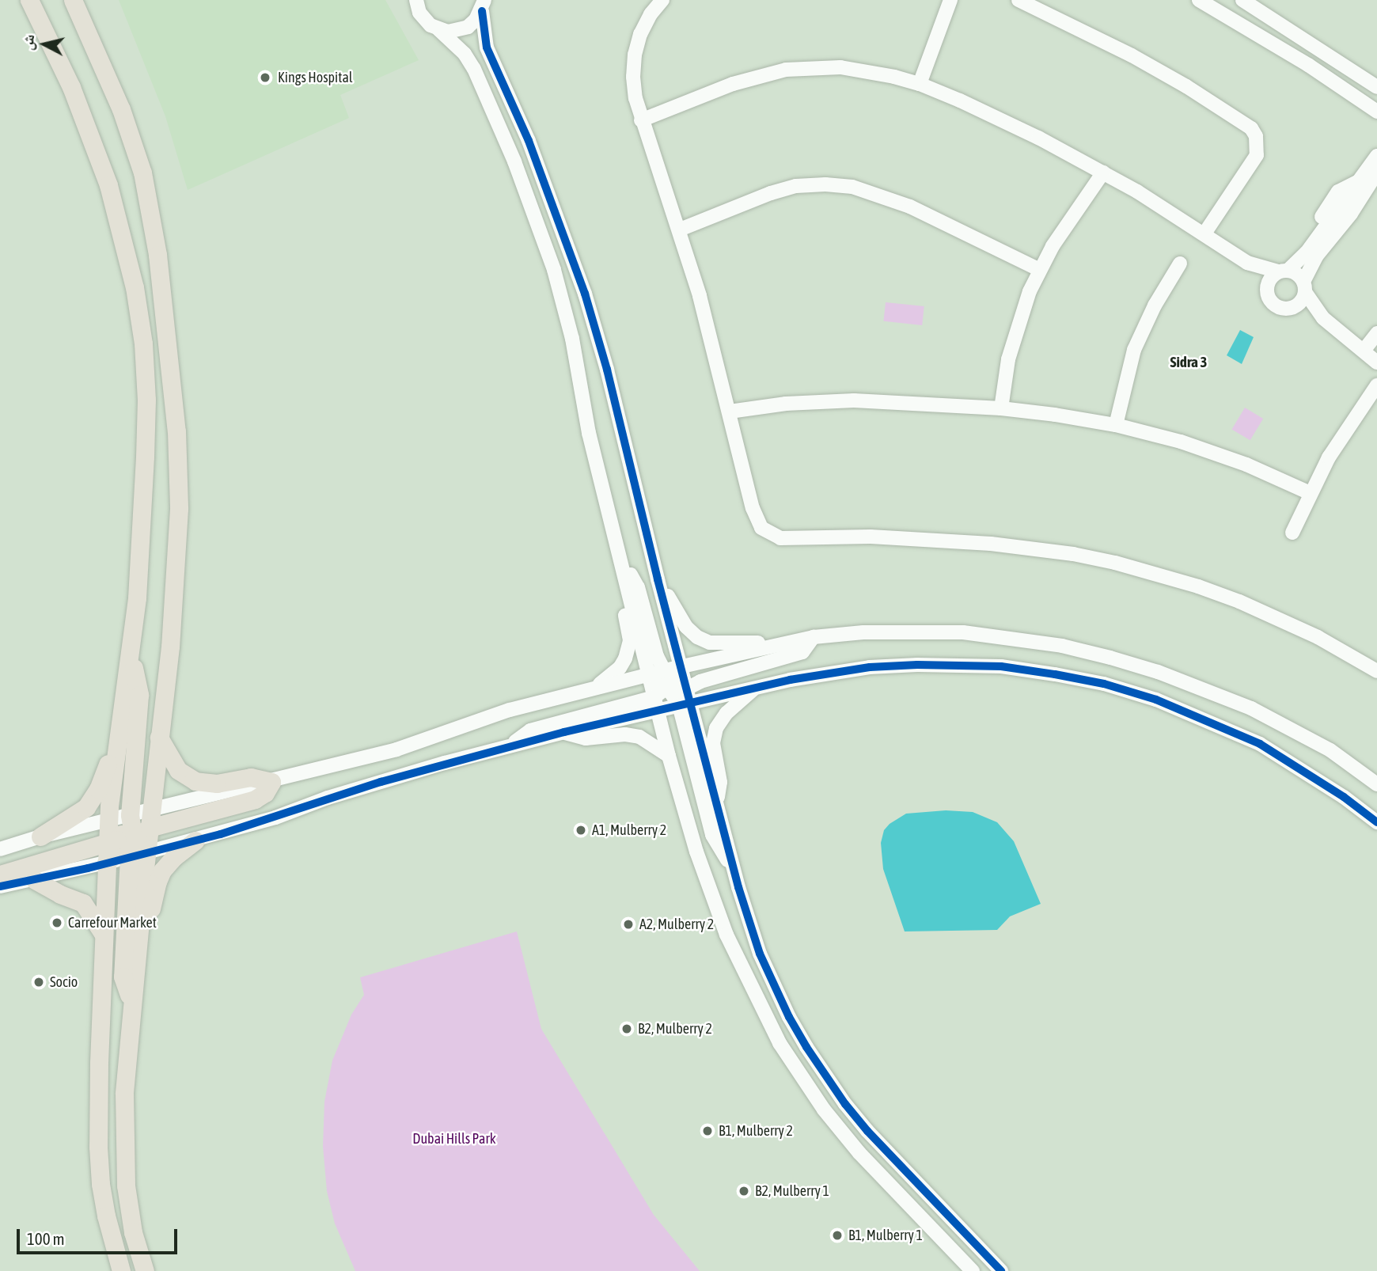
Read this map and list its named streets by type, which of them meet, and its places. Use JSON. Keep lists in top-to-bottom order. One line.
{"districts":["Sidra 3"],"parks":["Dubai Hills Park"],"places":["Kings Hospital","A1, Mulberry 2","Carrefour Market","A2, Mulberry 2","Socio","B2, Mulberry 2","B1, Mulberry 2","B2, Mulberry 1","B1, Mulberry 1"],"scale_bar":"100 m","north":"left"}
